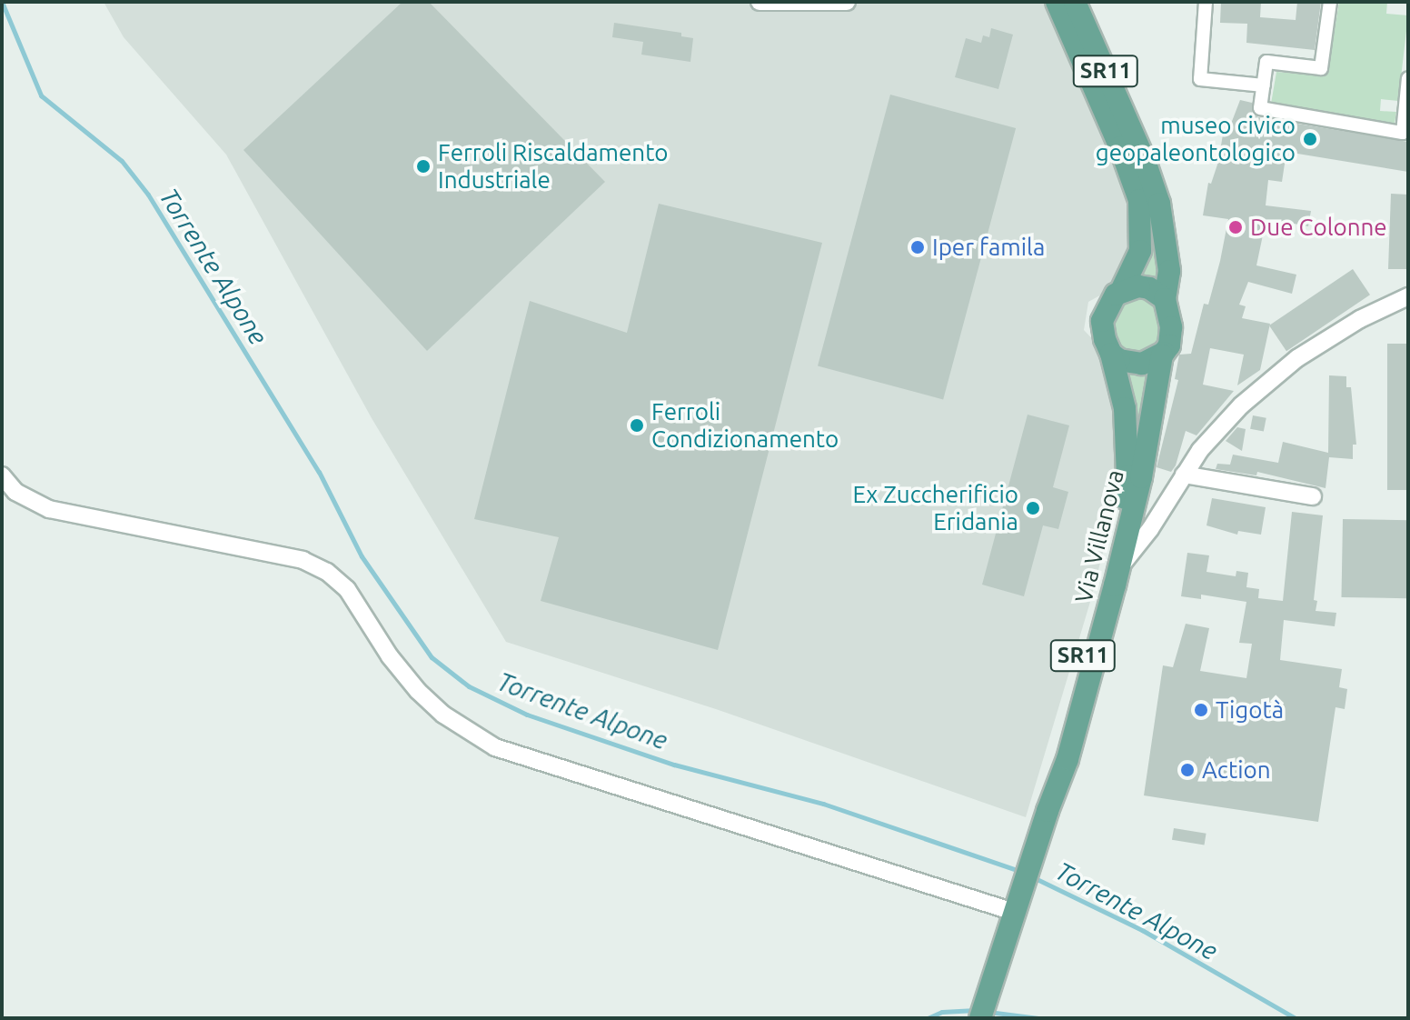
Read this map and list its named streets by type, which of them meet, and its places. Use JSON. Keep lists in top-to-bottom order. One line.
{"streets":{"main road":["SR11","Via Villanova"]},"crossings":[["SR11","Via Villanova"]],"water":["Torrente Alpone"],"places":["museo civico geopaleontologico","Ferroli Riscaldamento Industriale","Due Colonne","Iper famila","Ferroli Condizionamento","Ex Zuccherificio Eridania","Tigotà","Action"]}
